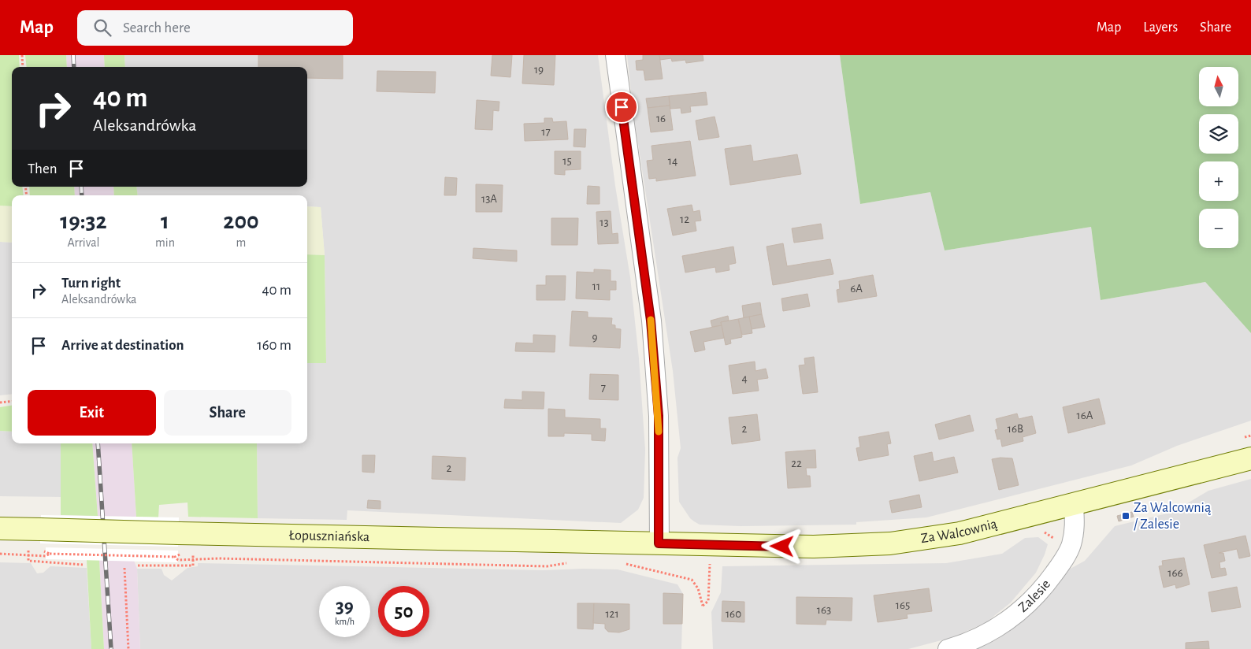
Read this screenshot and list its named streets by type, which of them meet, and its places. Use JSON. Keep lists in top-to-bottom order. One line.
{"streets":{"main road":["Za Walcownią","Łopuszniańska"],"street":["Zalesie"]},"crossings":[["Za Walcownią","Łopuszniańska"],["Za Walcownią","Zalesie"]],"places":{"transit":["Za Walcownią / Zalesie"]},"house_numbers":["19","16","17","15","14","13A","12","13","11","6A","9","4","7","16A","2","16B","22","2","166","165","163","121","160"],"north":"top","page":{"header":"Map","search":"Search here","nav":["Map","Layers","Share"],"map_buttons":["+","−"],"turn":["40 m","Aleksandrówka"],"then":"Then","eta":["19:32","Arrival","1","min","200","m"],"list":[{"name":"Turn right","note":"Aleksandrówka","value":"40 m"},{"name":"Arrive at destination","value":"160 m"}],"buttons":["Exit","Share"],"speed":"39 km/h","limit":"50"}}
